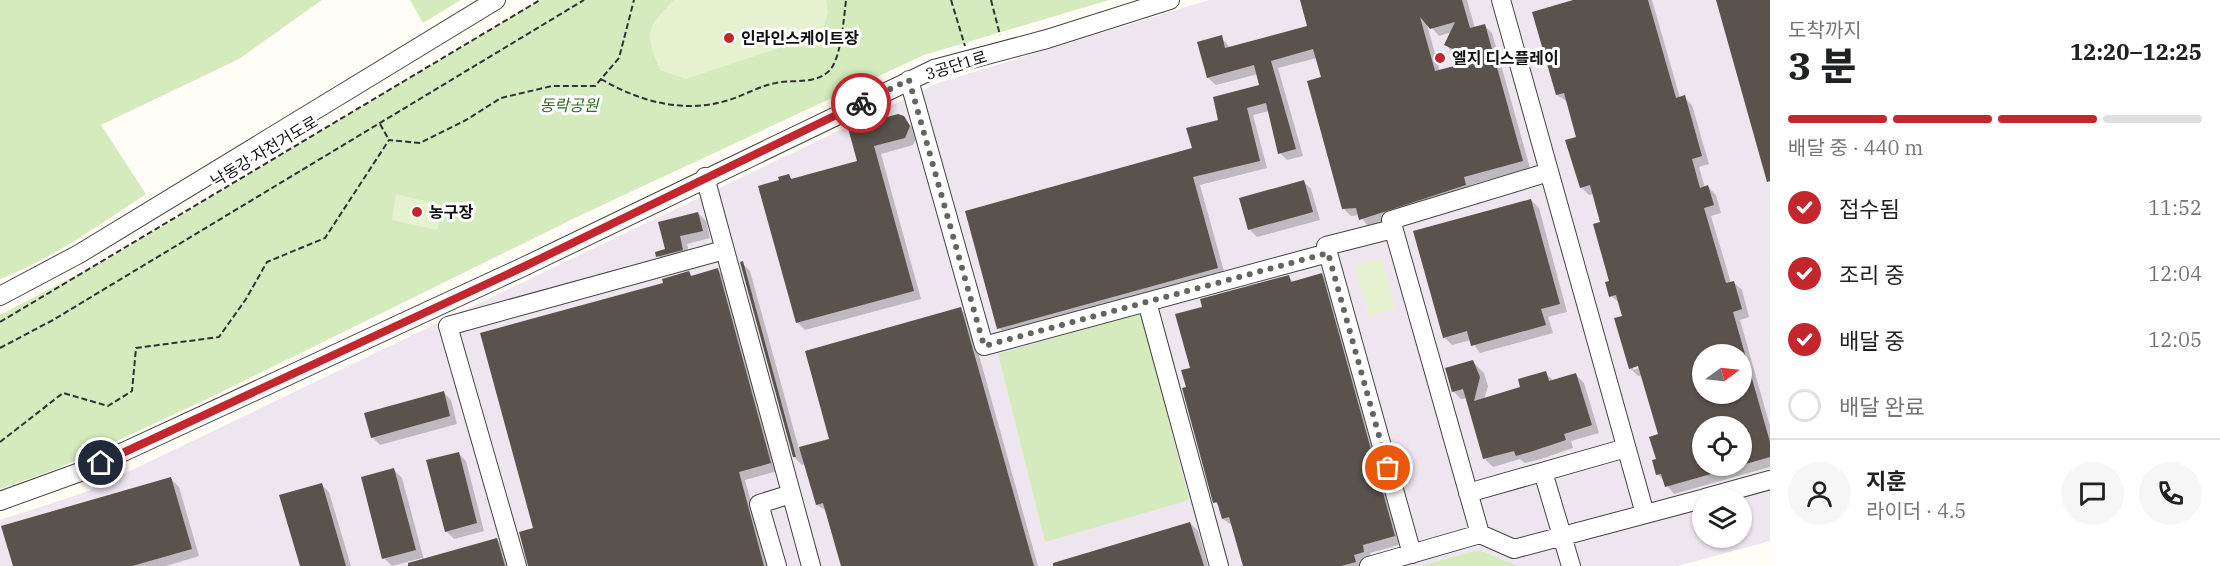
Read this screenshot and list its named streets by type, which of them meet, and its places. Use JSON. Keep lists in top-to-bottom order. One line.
{"streets":{"street":["3공단1로"],"path":["낙동강 자전거도로"]},"parks":["동락공원"],"places":["인라인스케이트장","엘지 디스플레이","농구장"],"north":"right","page":{"heading":["3 분","도착까지","12:20–12:25"],"panel":["지훈","라이더 · 4.5"],"bar":"배달 중 · 440 m","list":[["접수됨","11:52"],["조리 중","12:04"],["배달 중","12:05"],"배달 완료"]}}
